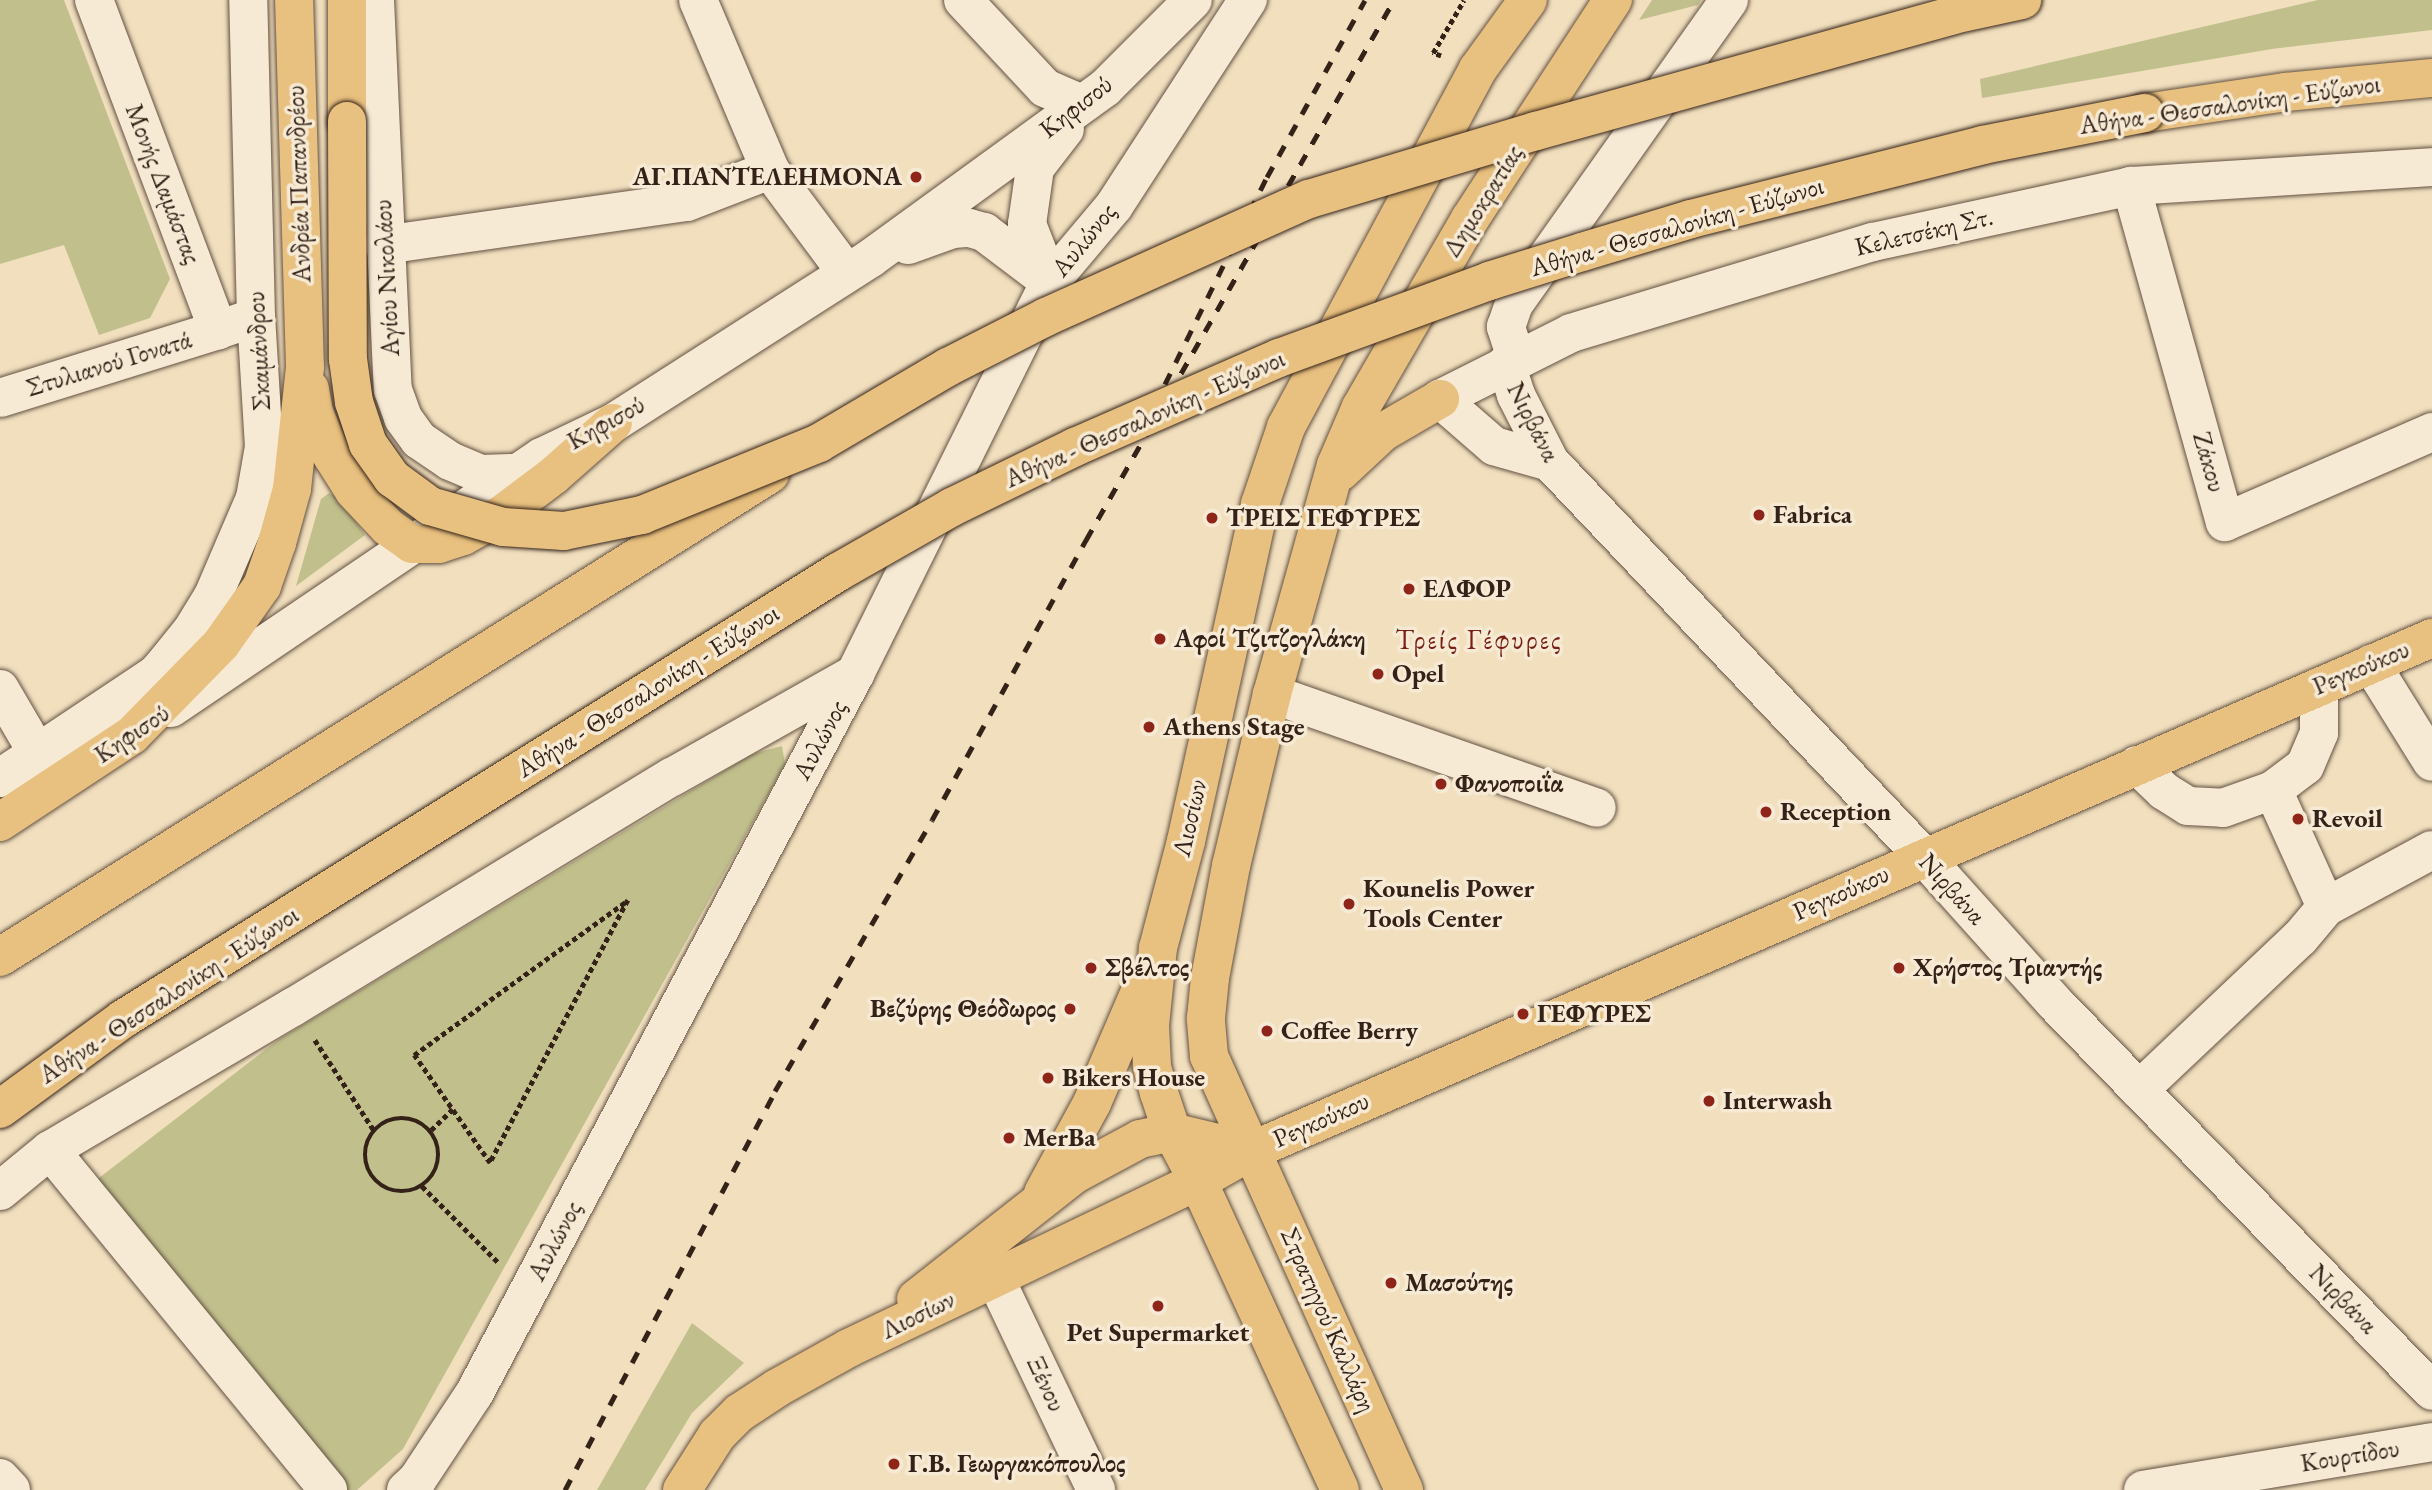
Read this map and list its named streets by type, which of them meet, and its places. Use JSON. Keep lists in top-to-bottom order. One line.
{"streets":{"main road":["Αθήνα - Θεσσαλονίκη - Εύζωνοι","Κηφισού","Ανδρέα Παπανδρέου","Δημοκρατίας","Ρεγκούκου","Λιοσίων","Στρατηγού Καλλάρη"],"street":["Μονής Δαμάστας","Κελετσέκη Στ.","Αυλώνος","Αγίου Νικολάου","Σκαμάνδρου","Στυλιανού Γονατά","Νιρβάνα","Ζάκου","Ξένου","Κουρτίδου"]},"crossings":[["Κηφισού","Αγίου Νικολάου"],["Κηφισού","Σκαμάνδρου"],["Μονής Δαμάστας","Στυλιανού Γονατά"],["Δημοκρατίας","Λιοσίων"],["Κελετσέκη Στ.","Νιρβάνα"],["Κελετσέκη Στ.","Ζάκου"],["Νιρβάνα","Ρεγκούκου"],["Ρεγκούκου","Λιοσίων"],["Ρεγκούκου","Στρατηγού Καλλάρη"],["Λιοσίων","Στρατηγού Καλλάρη"],["Λιοσίων","Ξένου"]],"districts":["Τρείς Γέφυρες"],"places":["ΑΓ.ΠΑΝΤΕΛΕΗΜΟΝΑ","Fabrica","ΤΡΕΙΣ ΓΕΦΥΡΕΣ","ΕΛΦΟΡ","Αφοί Τζιτζογλάκη","Opel","Athens Stage","Φανοποιΐα","Reception","Revoil","Kounelis Power Tools Center","Σβέλτος","Χρήστος Τριαντής","Βεζύρης Θεόδωρος","ΓΕΦΥΡΕΣ","Coffee Berry","Bikers House","Interwash","MerBa","Μασούτης","Pet Supermarket","Γ.Β. Γεωργακόπουλος"]}
